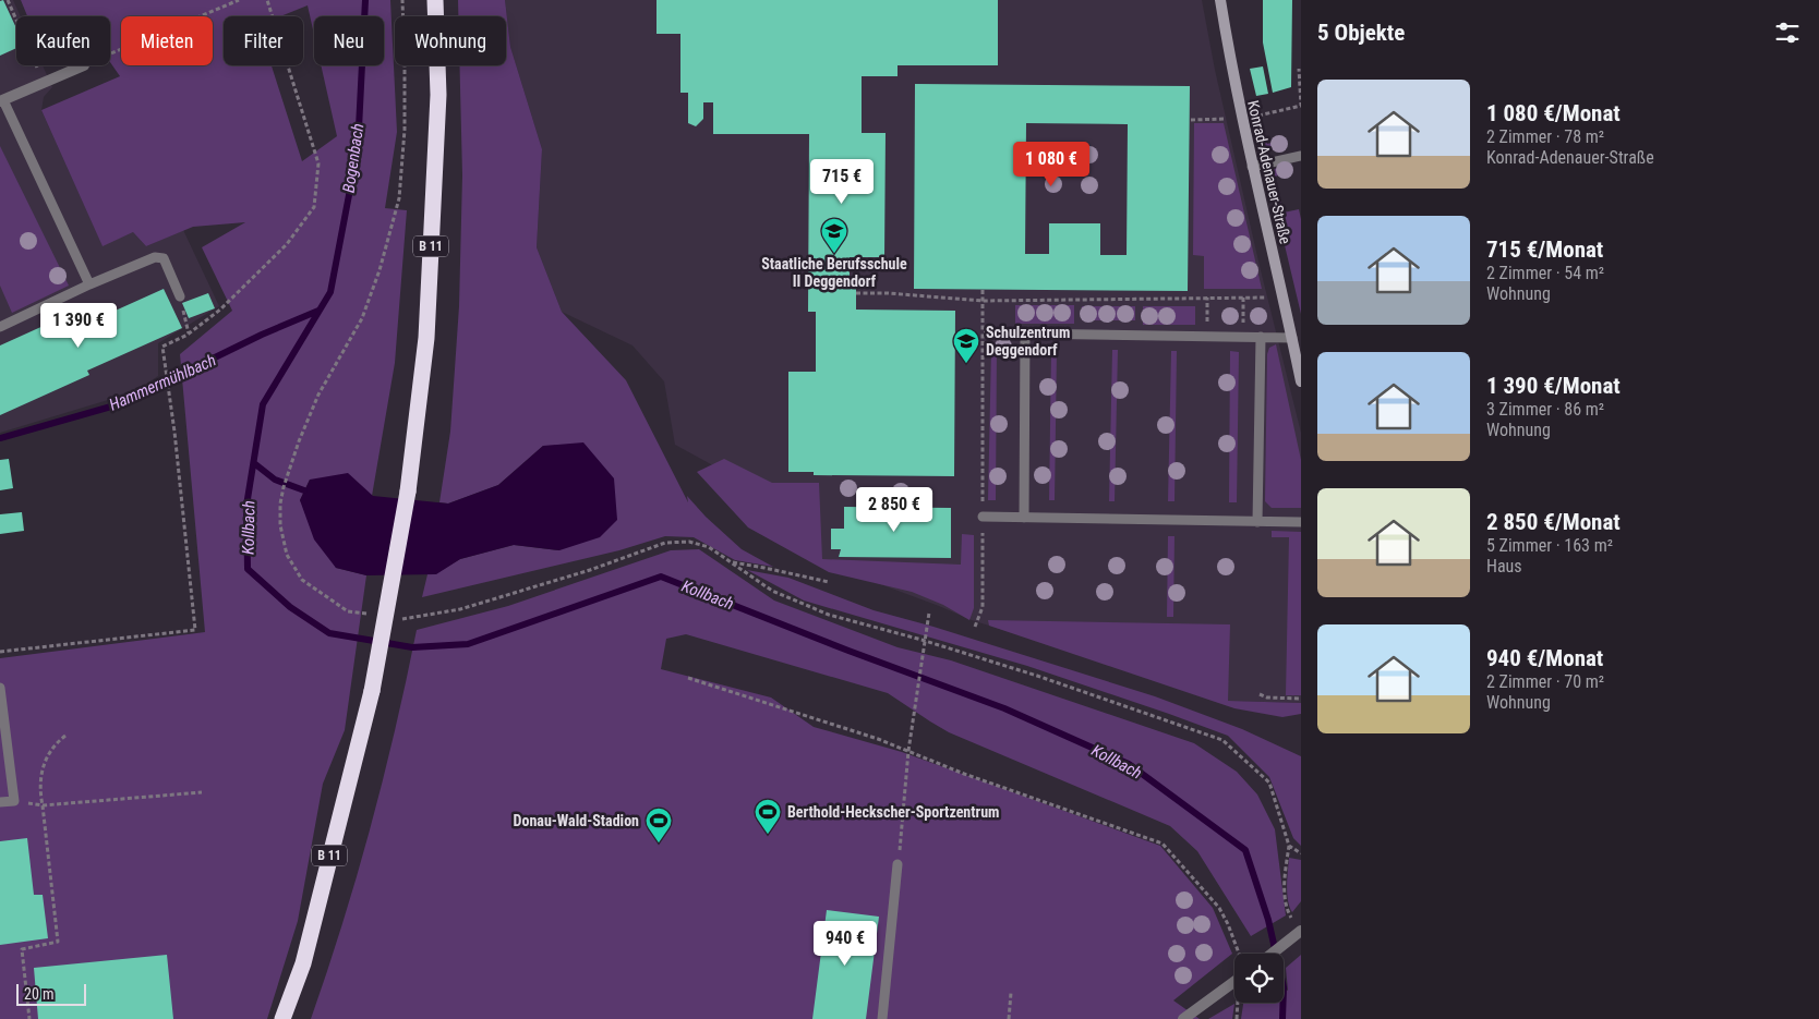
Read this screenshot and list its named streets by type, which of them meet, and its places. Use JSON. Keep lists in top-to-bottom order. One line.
{"streets":{"highway":["B 11"],"street":["Konrad-Adenauer-Straße"]},"water":["Bogenbach","Hammermühlbach","Kollbach"],"places":{"school or university":["Staatliche Berufsschule II Deggendorf","Schulzentrum Deggendorf"],"sports":["Berthold-Heckscher-Sportzentrum","Donau-Wald-Stadion"]},"scale_bar":"20 m","page":{"heading":"5 Objekte","chip":["Kaufen","Mieten","Filter","Neu","Wohnung"],"list":[{"name":"1 080 €/Monat","note":"2 Zimmer · 78 m² · Konrad-Adenauer-Straße"},{"name":"715 €/Monat","note":"2 Zimmer · 54 m² · Wohnung"},{"name":"1 390 €/Monat","note":"3 Zimmer · 86 m² · Wohnung"},{"name":"2 850 €/Monat","note":"5 Zimmer · 163 m² · Haus"},{"name":"940 €/Monat","note":"2 Zimmer · 70 m² · Wohnung"}],"price":["1 080 €","715 €","1 390 €","2 850 €","940 €"],"scale":"20 m"}}
